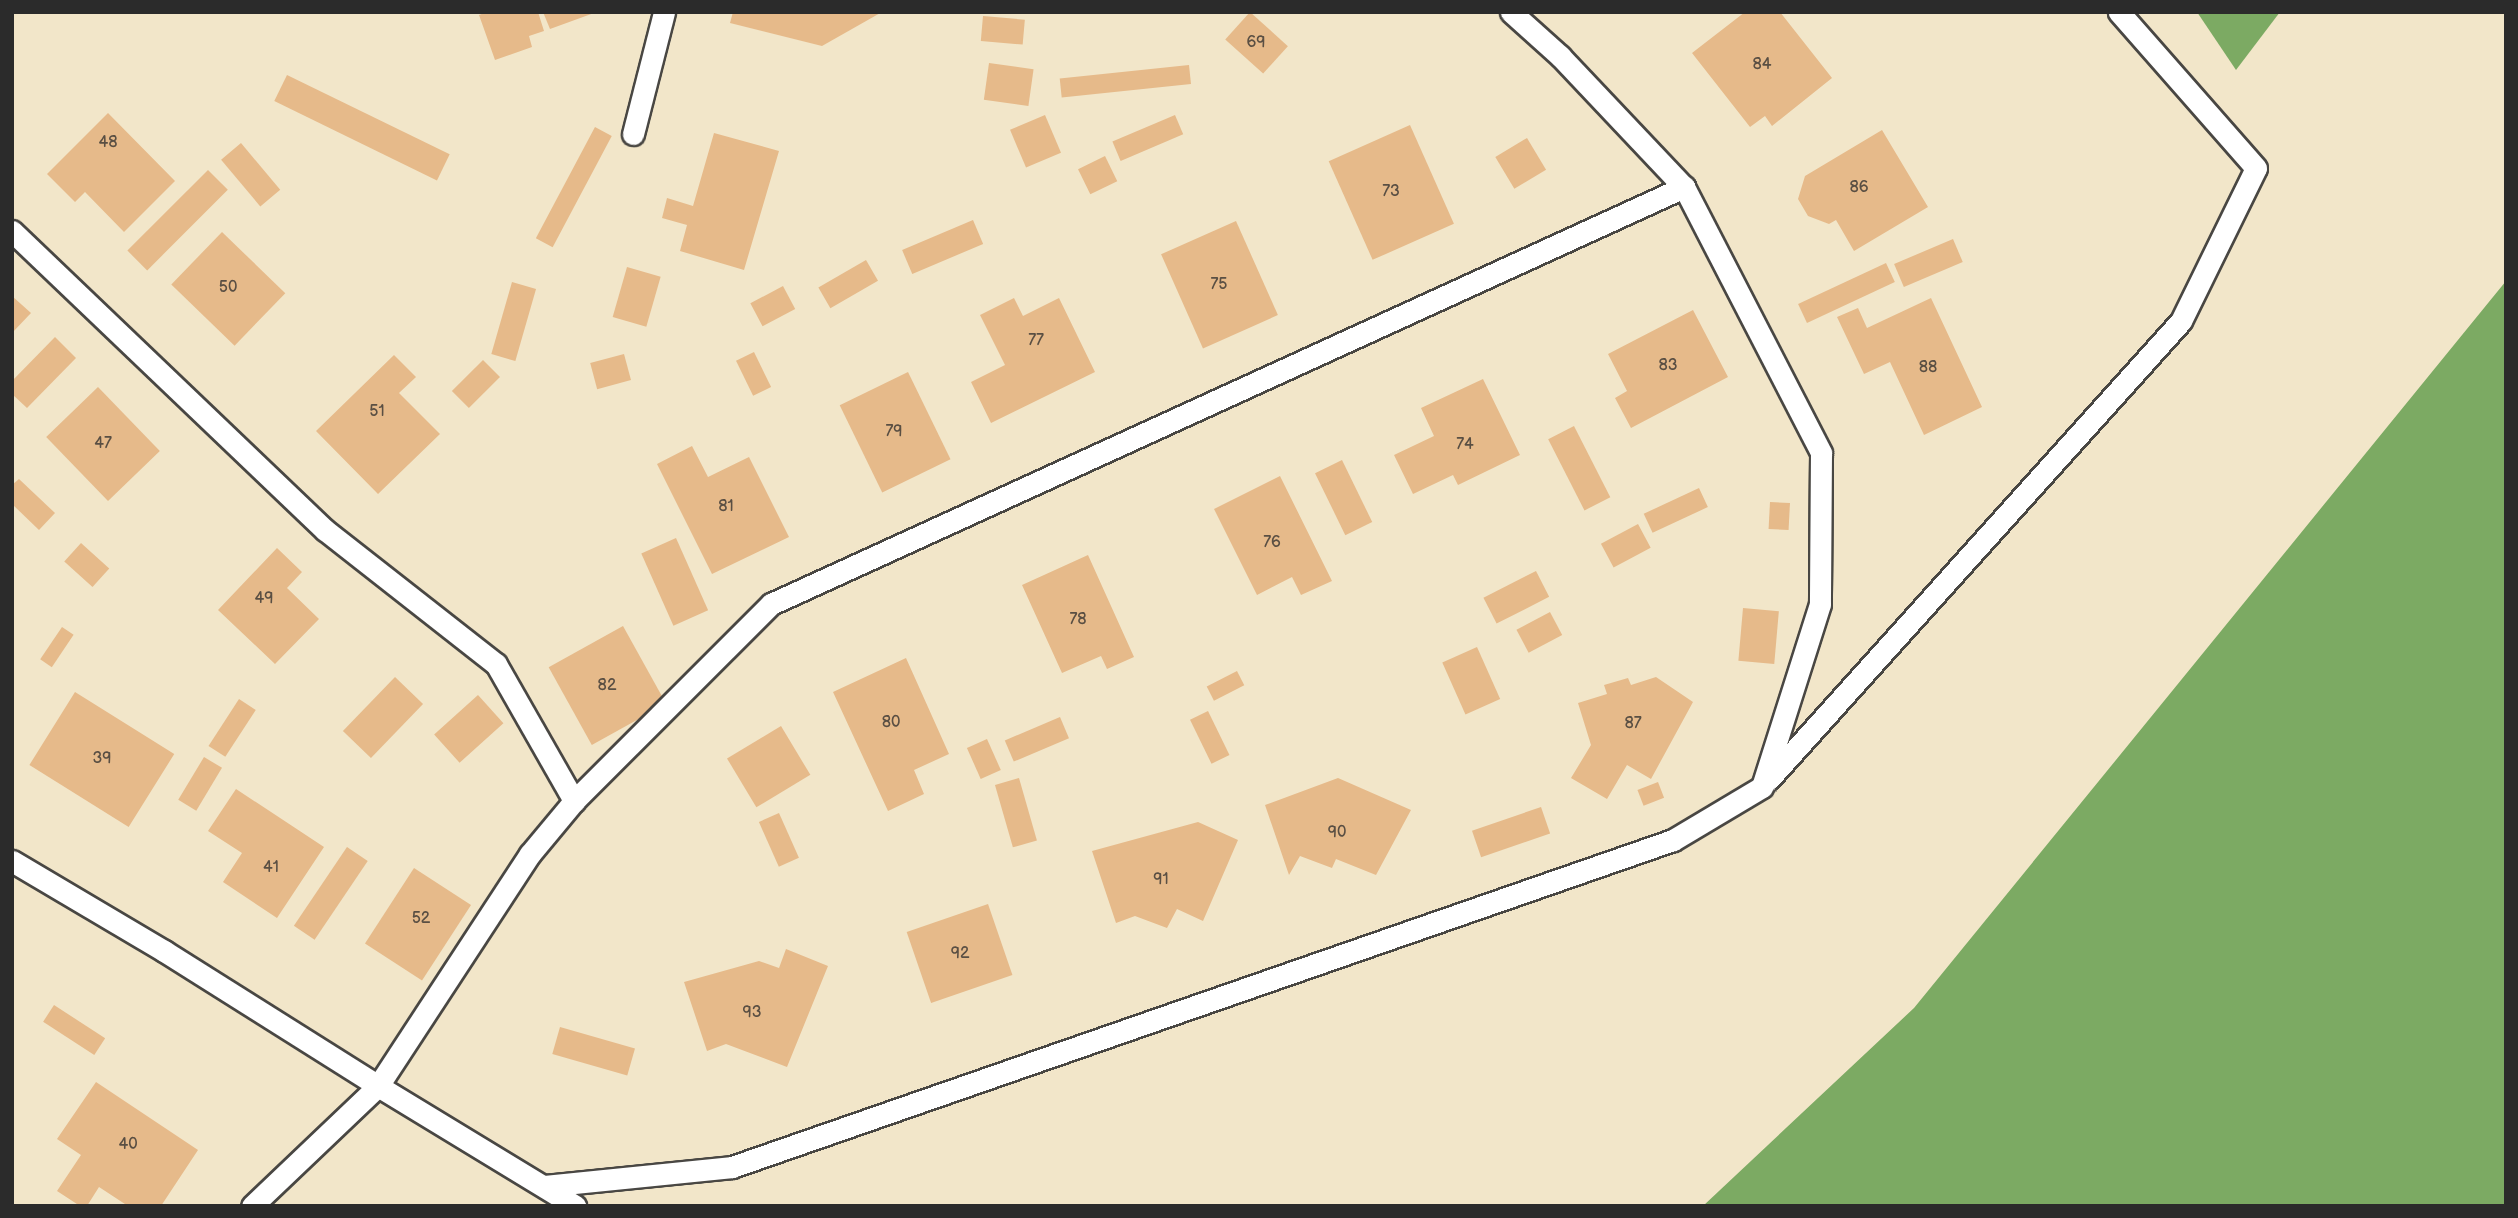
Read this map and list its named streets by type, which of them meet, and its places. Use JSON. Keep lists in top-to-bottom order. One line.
{"house_numbers":["69","84","48","86","73","75","50","77","83","88","51","79","47","74","81","76","49","78","82","80","87","39","90","41","91","52","92","93","40"]}
